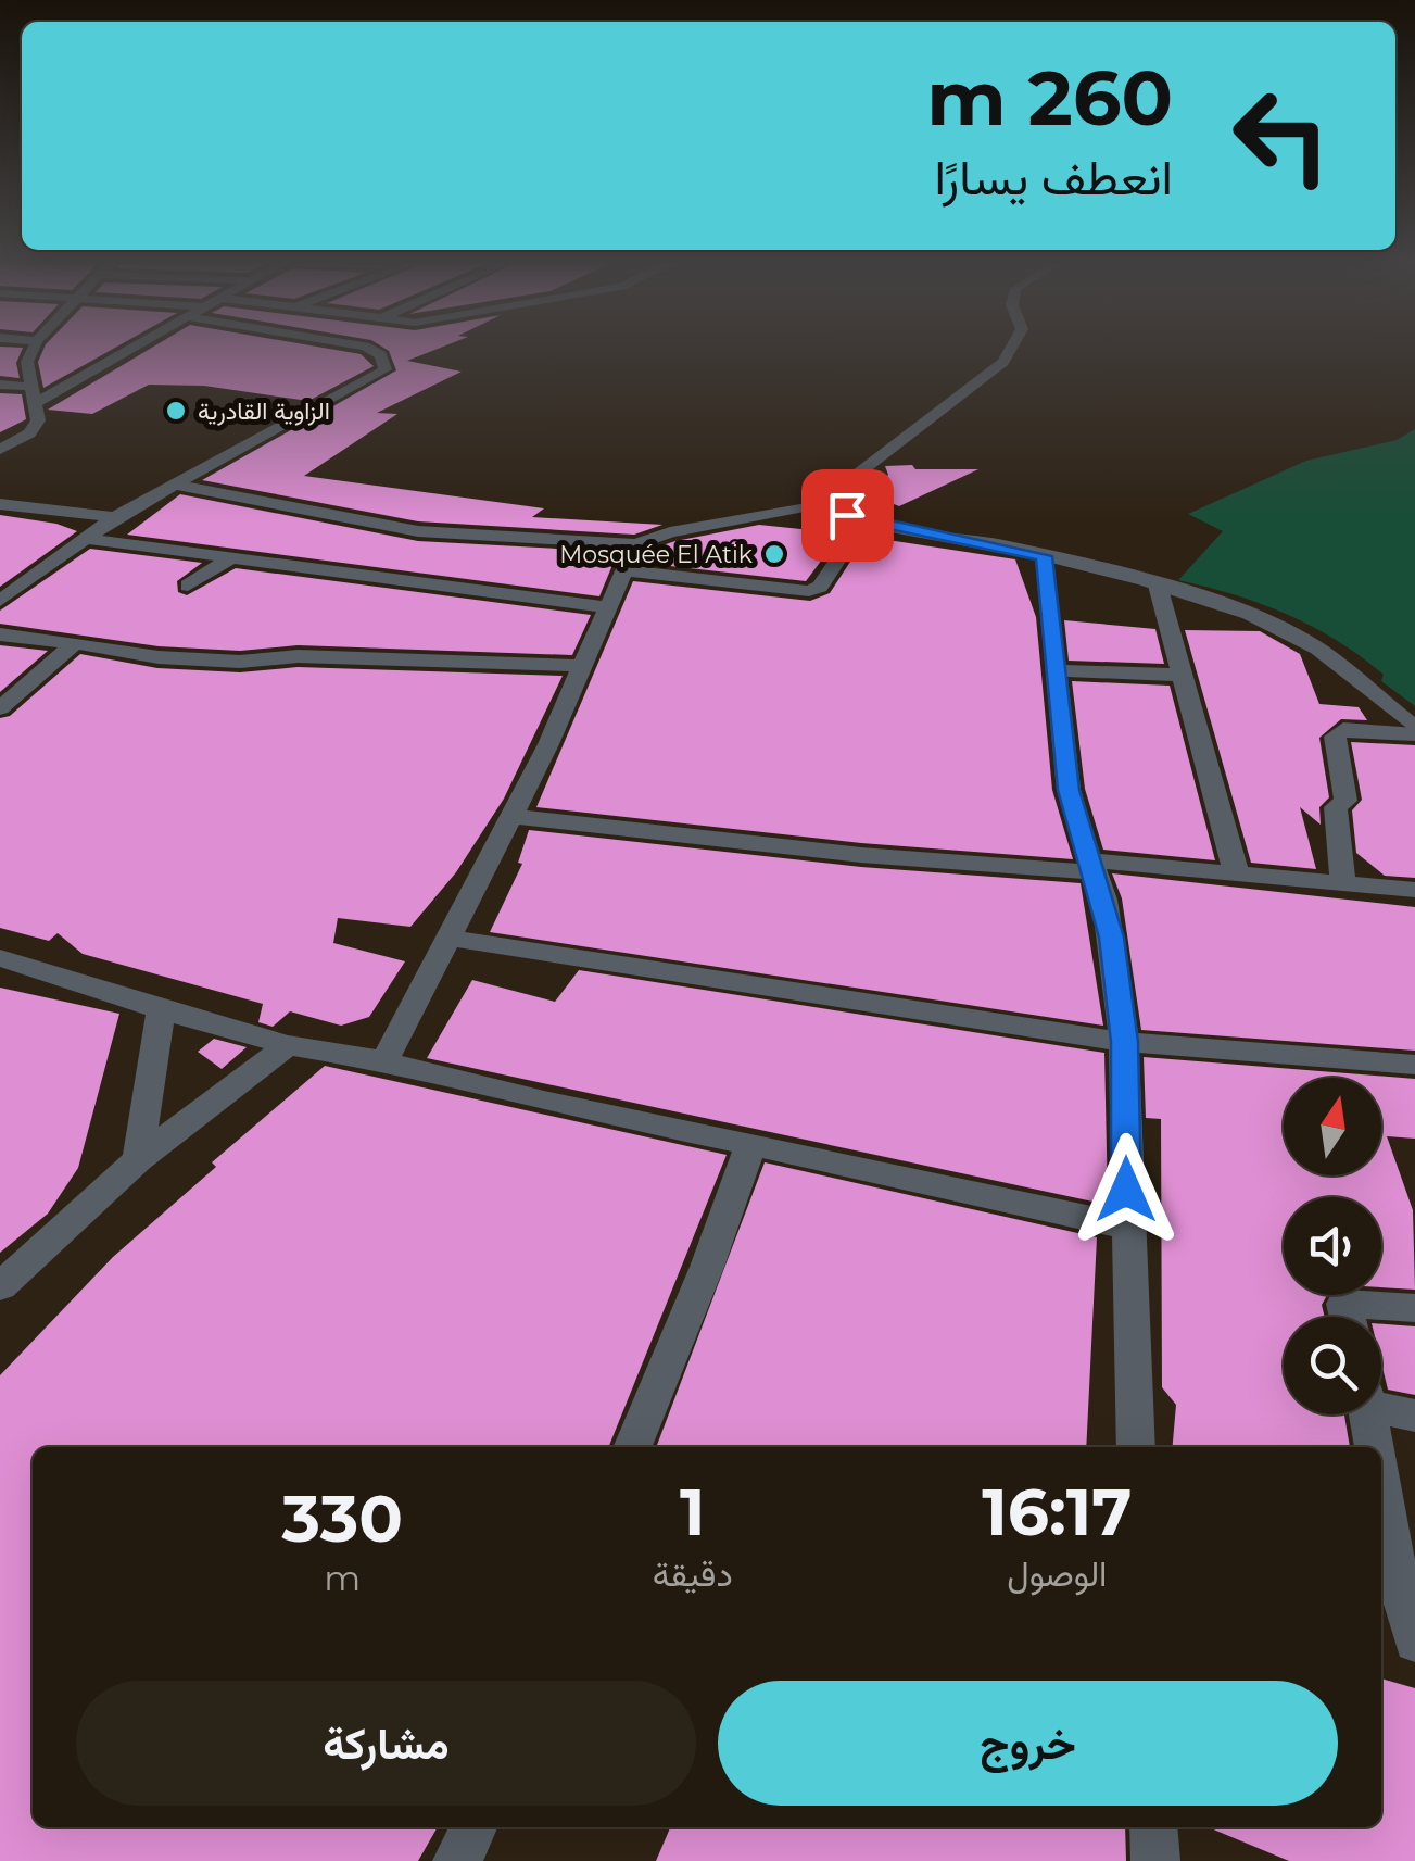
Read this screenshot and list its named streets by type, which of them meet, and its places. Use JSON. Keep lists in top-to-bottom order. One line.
{"places":["الزاوية القادرية","Mosquée El Atik"],"north":"top","page":{"turn":["260 m","انعطف يسارًا"],"eta":["16:17","الوصول","1","دقيقة","330","m"],"buttons":["خروج","مشاركة"]}}
